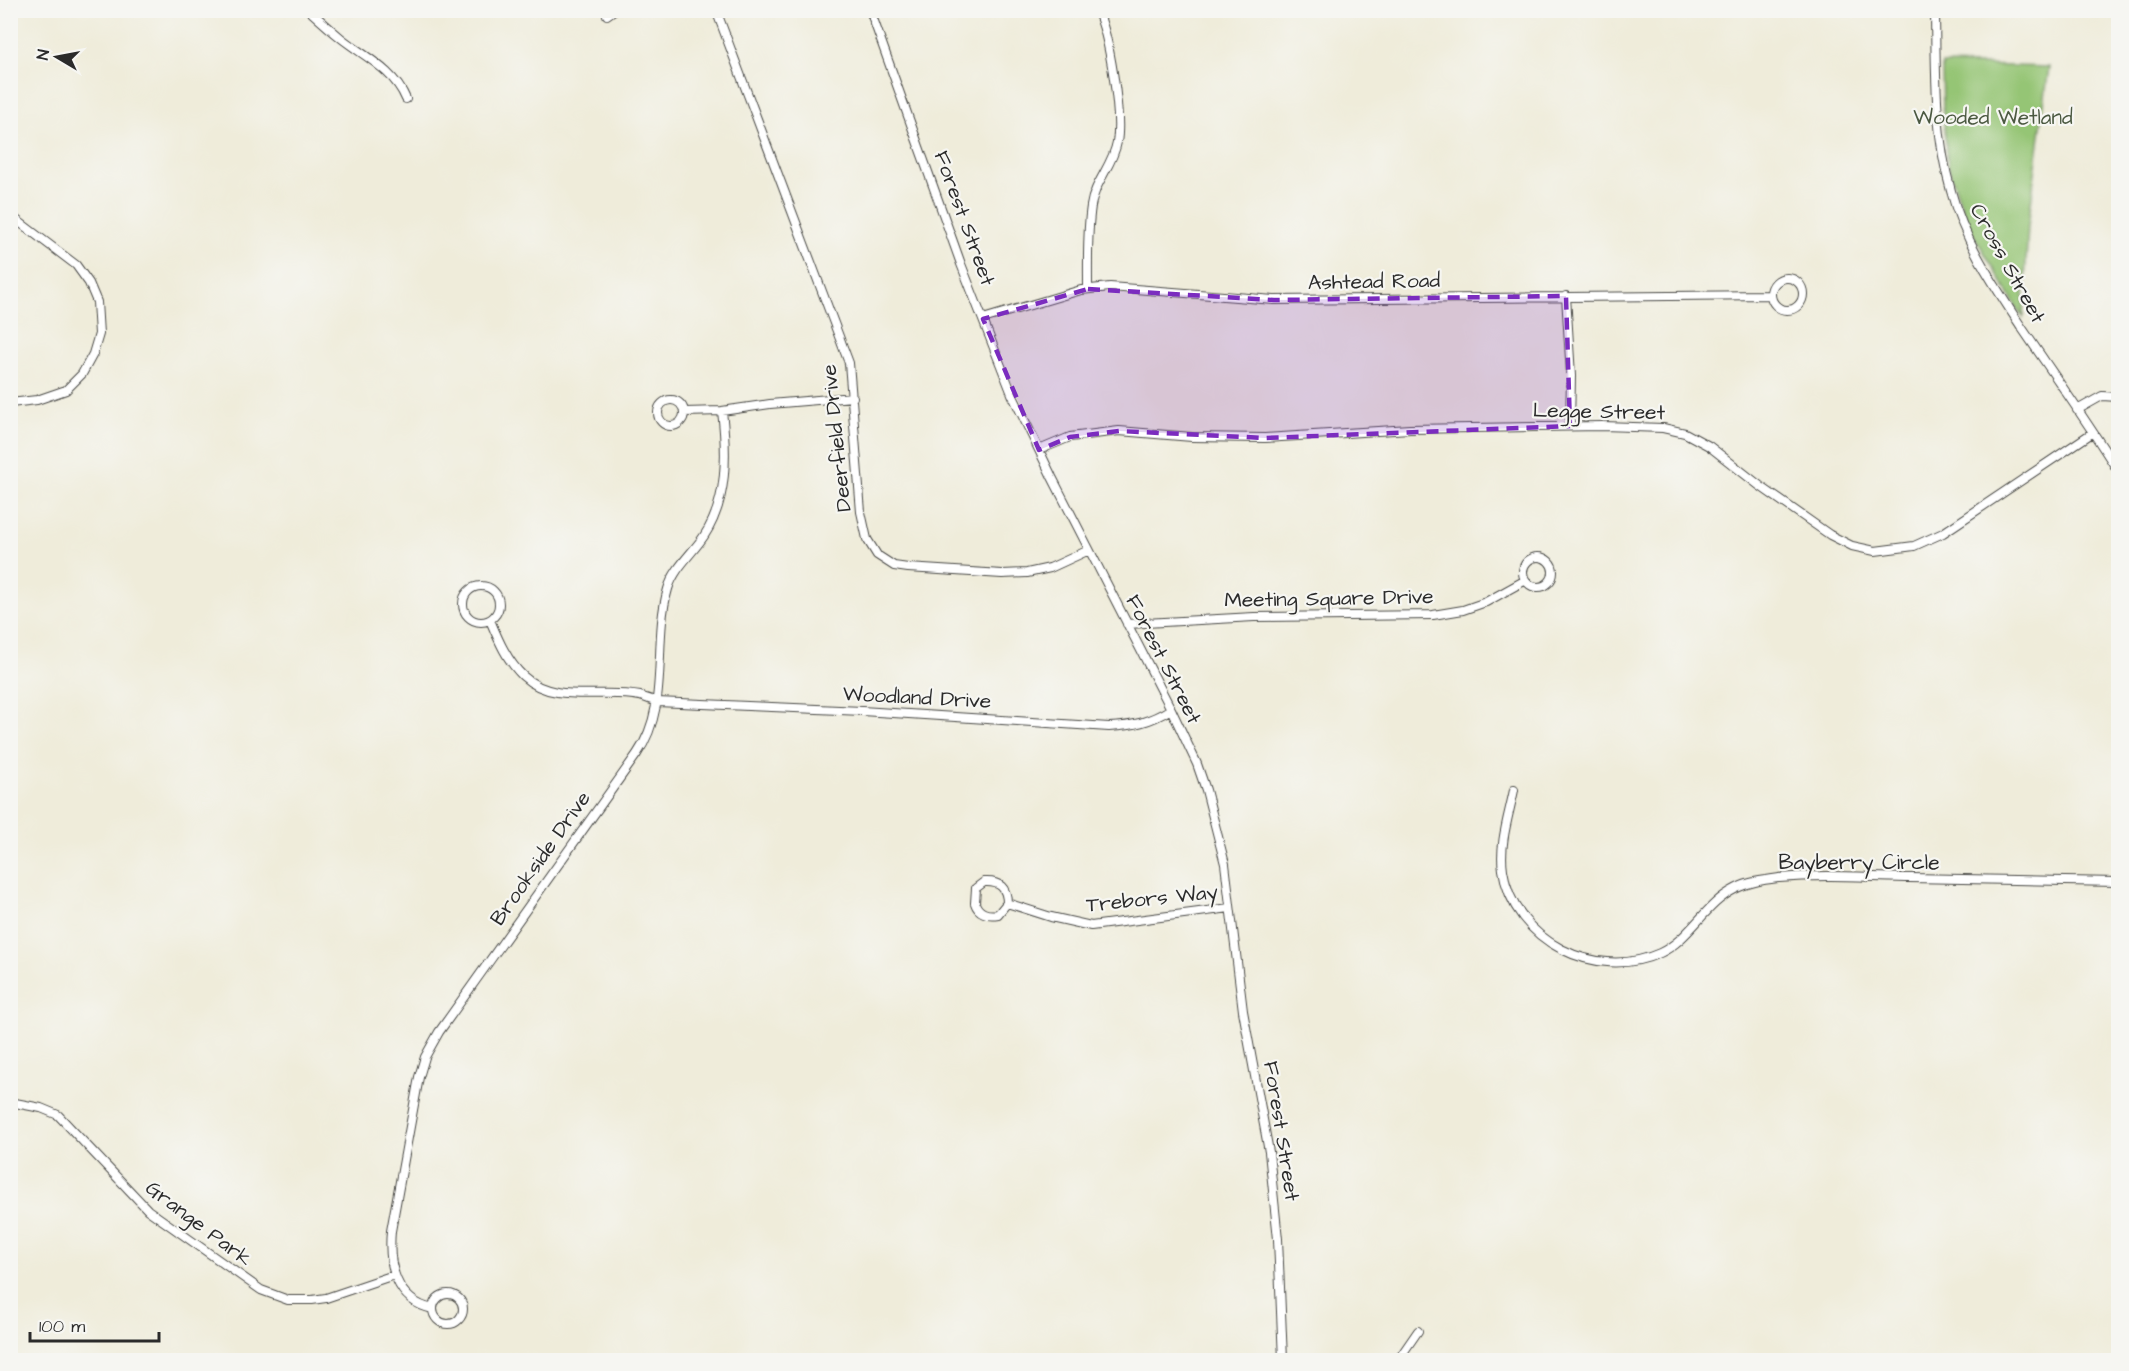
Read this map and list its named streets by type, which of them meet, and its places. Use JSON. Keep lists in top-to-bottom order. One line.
{"streets":{"street":["Forest Street","Cross Street","Ashtead Road","Legge Street","Deerfield Drive","Meeting Square Drive","Woodland Drive","Brookside Drive","Bayberry Circle","Trebors Way","Grange Park"]},"crossings":[["Forest Street","Ashtead Road"],["Forest Street","Legge Street"],["Forest Street","Deerfield Drive"],["Forest Street","Meeting Square Drive"],["Forest Street","Woodland Drive"],["Forest Street","Trebors Way"],["Cross Street","Legge Street"],["Woodland Drive","Brookside Drive"],["Brookside Drive","Grange Park"]],"parks":["Wooded Wetland"],"scale_bar":"100 m","north":"left"}
